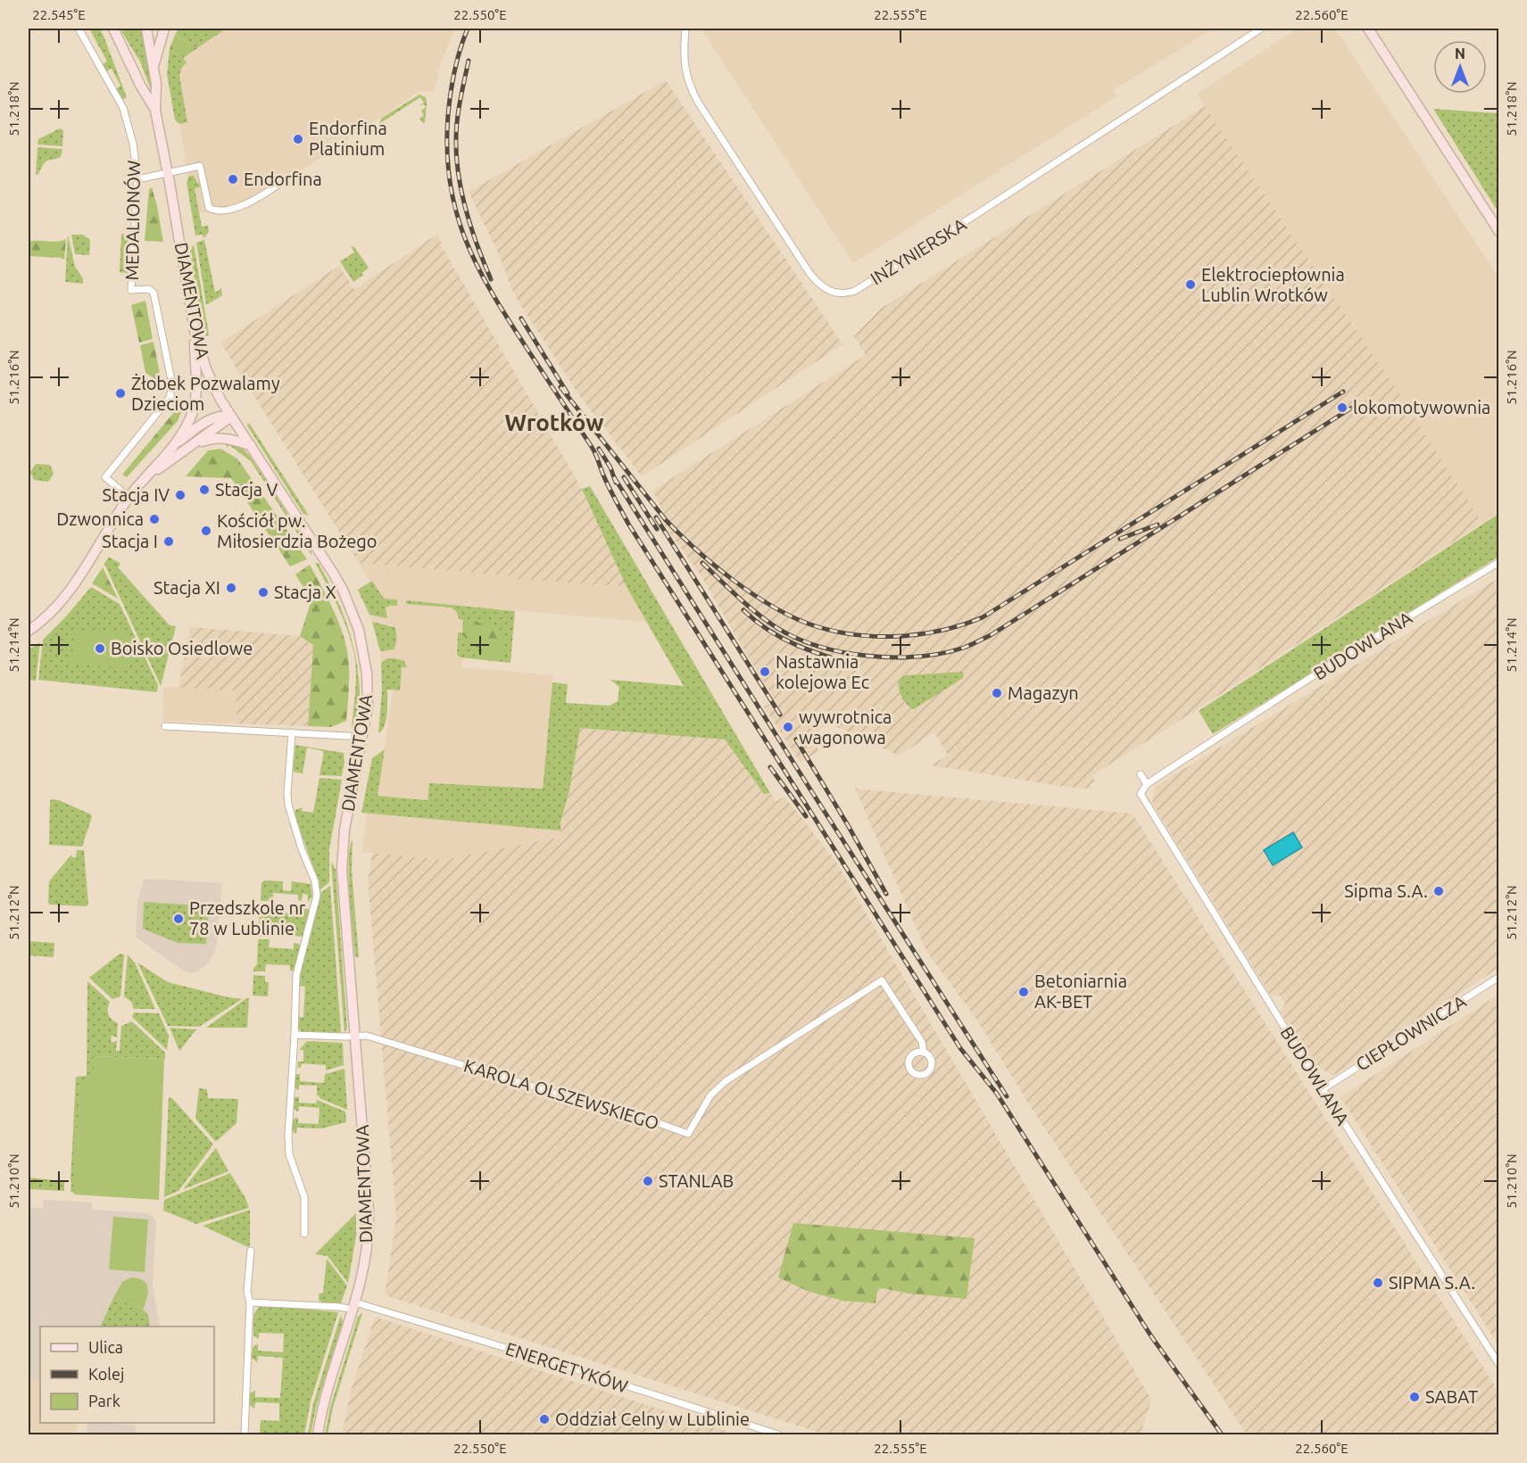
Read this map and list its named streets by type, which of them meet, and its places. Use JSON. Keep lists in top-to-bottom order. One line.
{"streets":{"street":["MEDALIONÓW","INŻYNIERSKA","DIAMENTOWA","BUDOWLANA","CIEPŁOWNICZA","KAROLA OLSZEWSKIEGO","ENERGETYKÓW"]},"crossings":[["DIAMENTOWA","KAROLA OLSZEWSKIEGO"],["DIAMENTOWA","ENERGETYKÓW"],["BUDOWLANA","CIEPŁOWNICZA"]],"districts":["Wrotków"],"places":["Endorfina Platinium","Endorfina","Elektrociepłownia Lublin Wrotków","Żłobek Pozwalamy Dzieciom","lokomotywownia","Stacja V","Stacja IV","Dzwonnica","Kościół pw. Miłosierdzia Bożego","Stacja I","Stacja XI","Stacja X","Boisko Osiedlowe","Nastawnia kolejowa Ec","Magazyn","wywrotnica wagonowa","Sipma S.A.","Przedszkole nr 78 w Lublinie","Betoniarnia AK-BET","STANLAB","SIPMA S.A.","SABAT","Oddział Celny w Lublinie"],"legend":["Ulica","Kolej","Park"],"north":"top","coordinates":["22.545°E","22.550°E","22.555°E","22.560°E","51.218°N","51.216°N","51.214°N","51.212°N","51.210°N"]}
